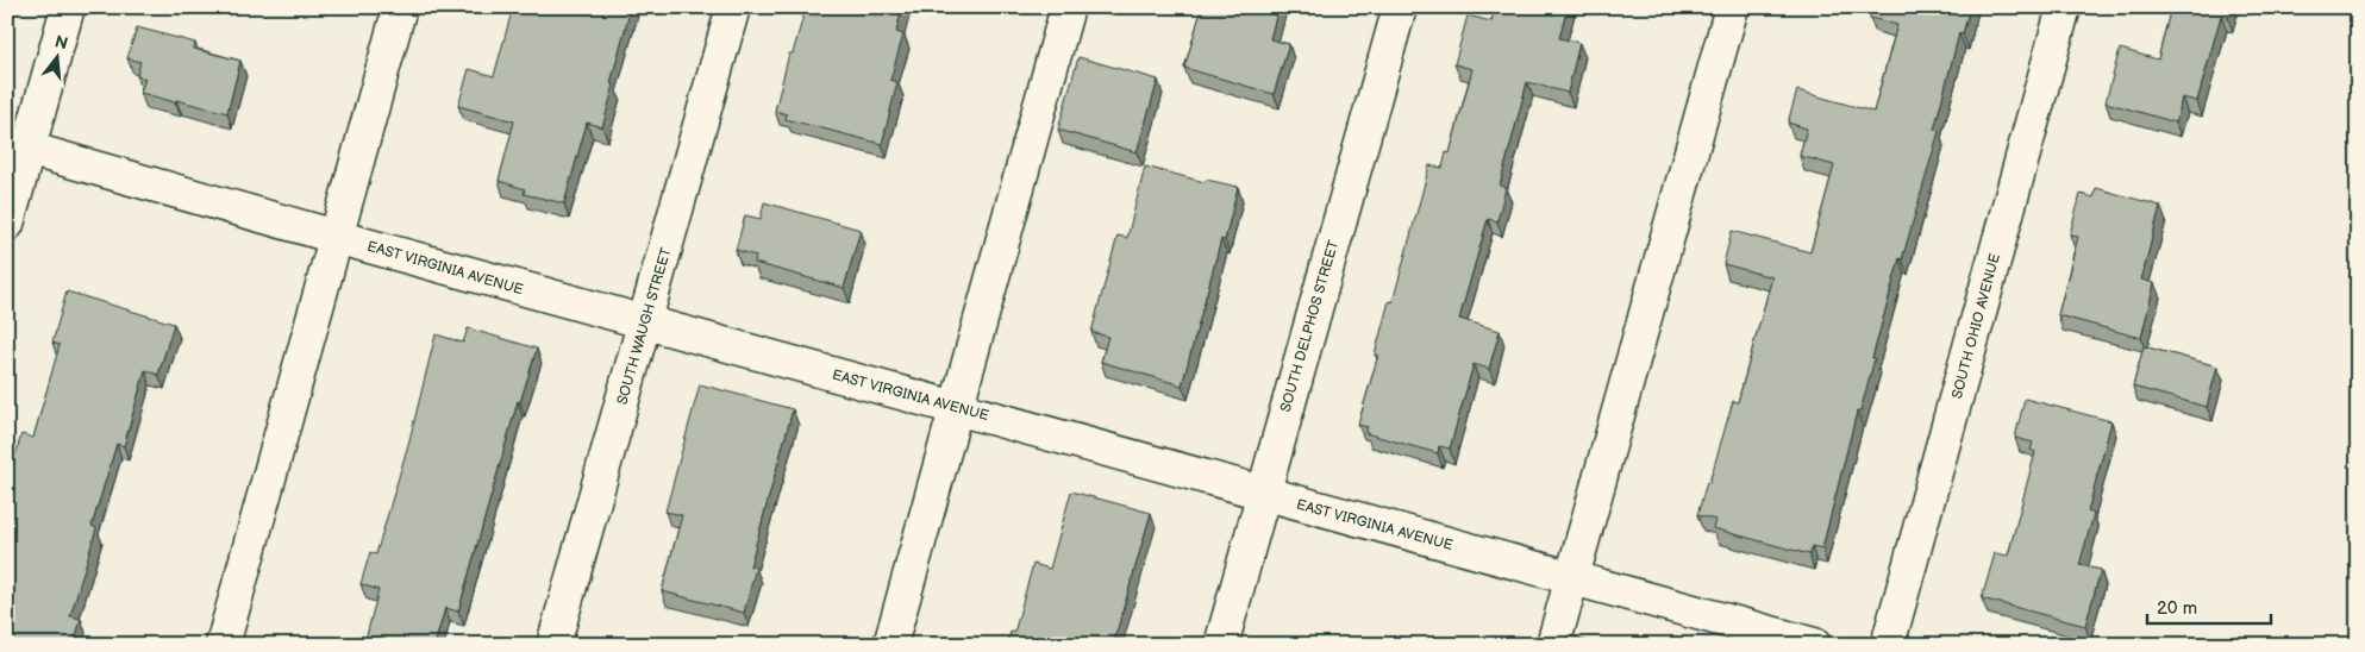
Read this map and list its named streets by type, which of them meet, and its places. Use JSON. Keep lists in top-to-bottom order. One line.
{"streets":{"street":["EAST VIRGINIA AVENUE","SOUTH WAUGH STREET","SOUTH DELPHOS STREET","SOUTH OHIO AVENUE"]},"crossings":[["EAST VIRGINIA AVENUE","SOUTH WAUGH STREET"],["EAST VIRGINIA AVENUE","SOUTH DELPHOS STREET"]],"scale_bar":"20 m","north":"top"}
